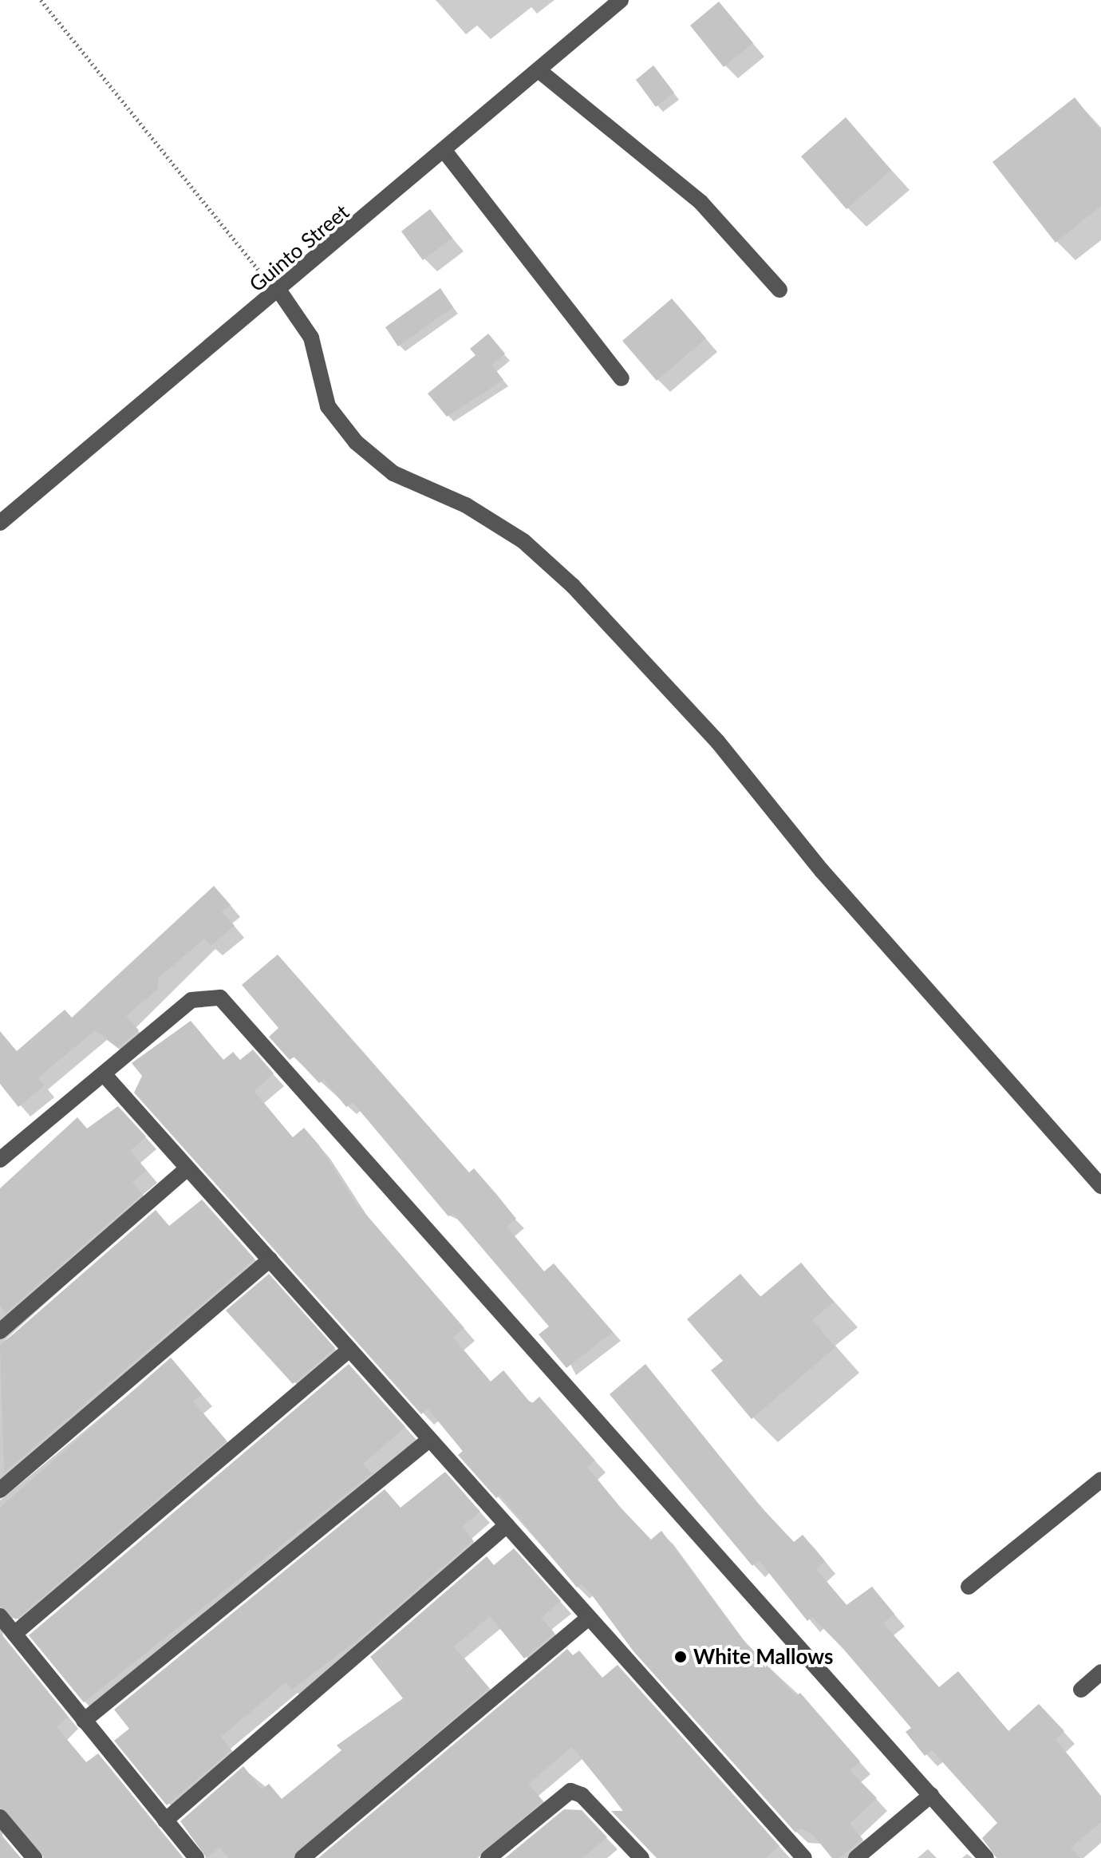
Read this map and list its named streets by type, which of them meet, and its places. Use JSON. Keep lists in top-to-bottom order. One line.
{"streets":{"street":["Guinto Street"]},"places":["White Mallows"]}
